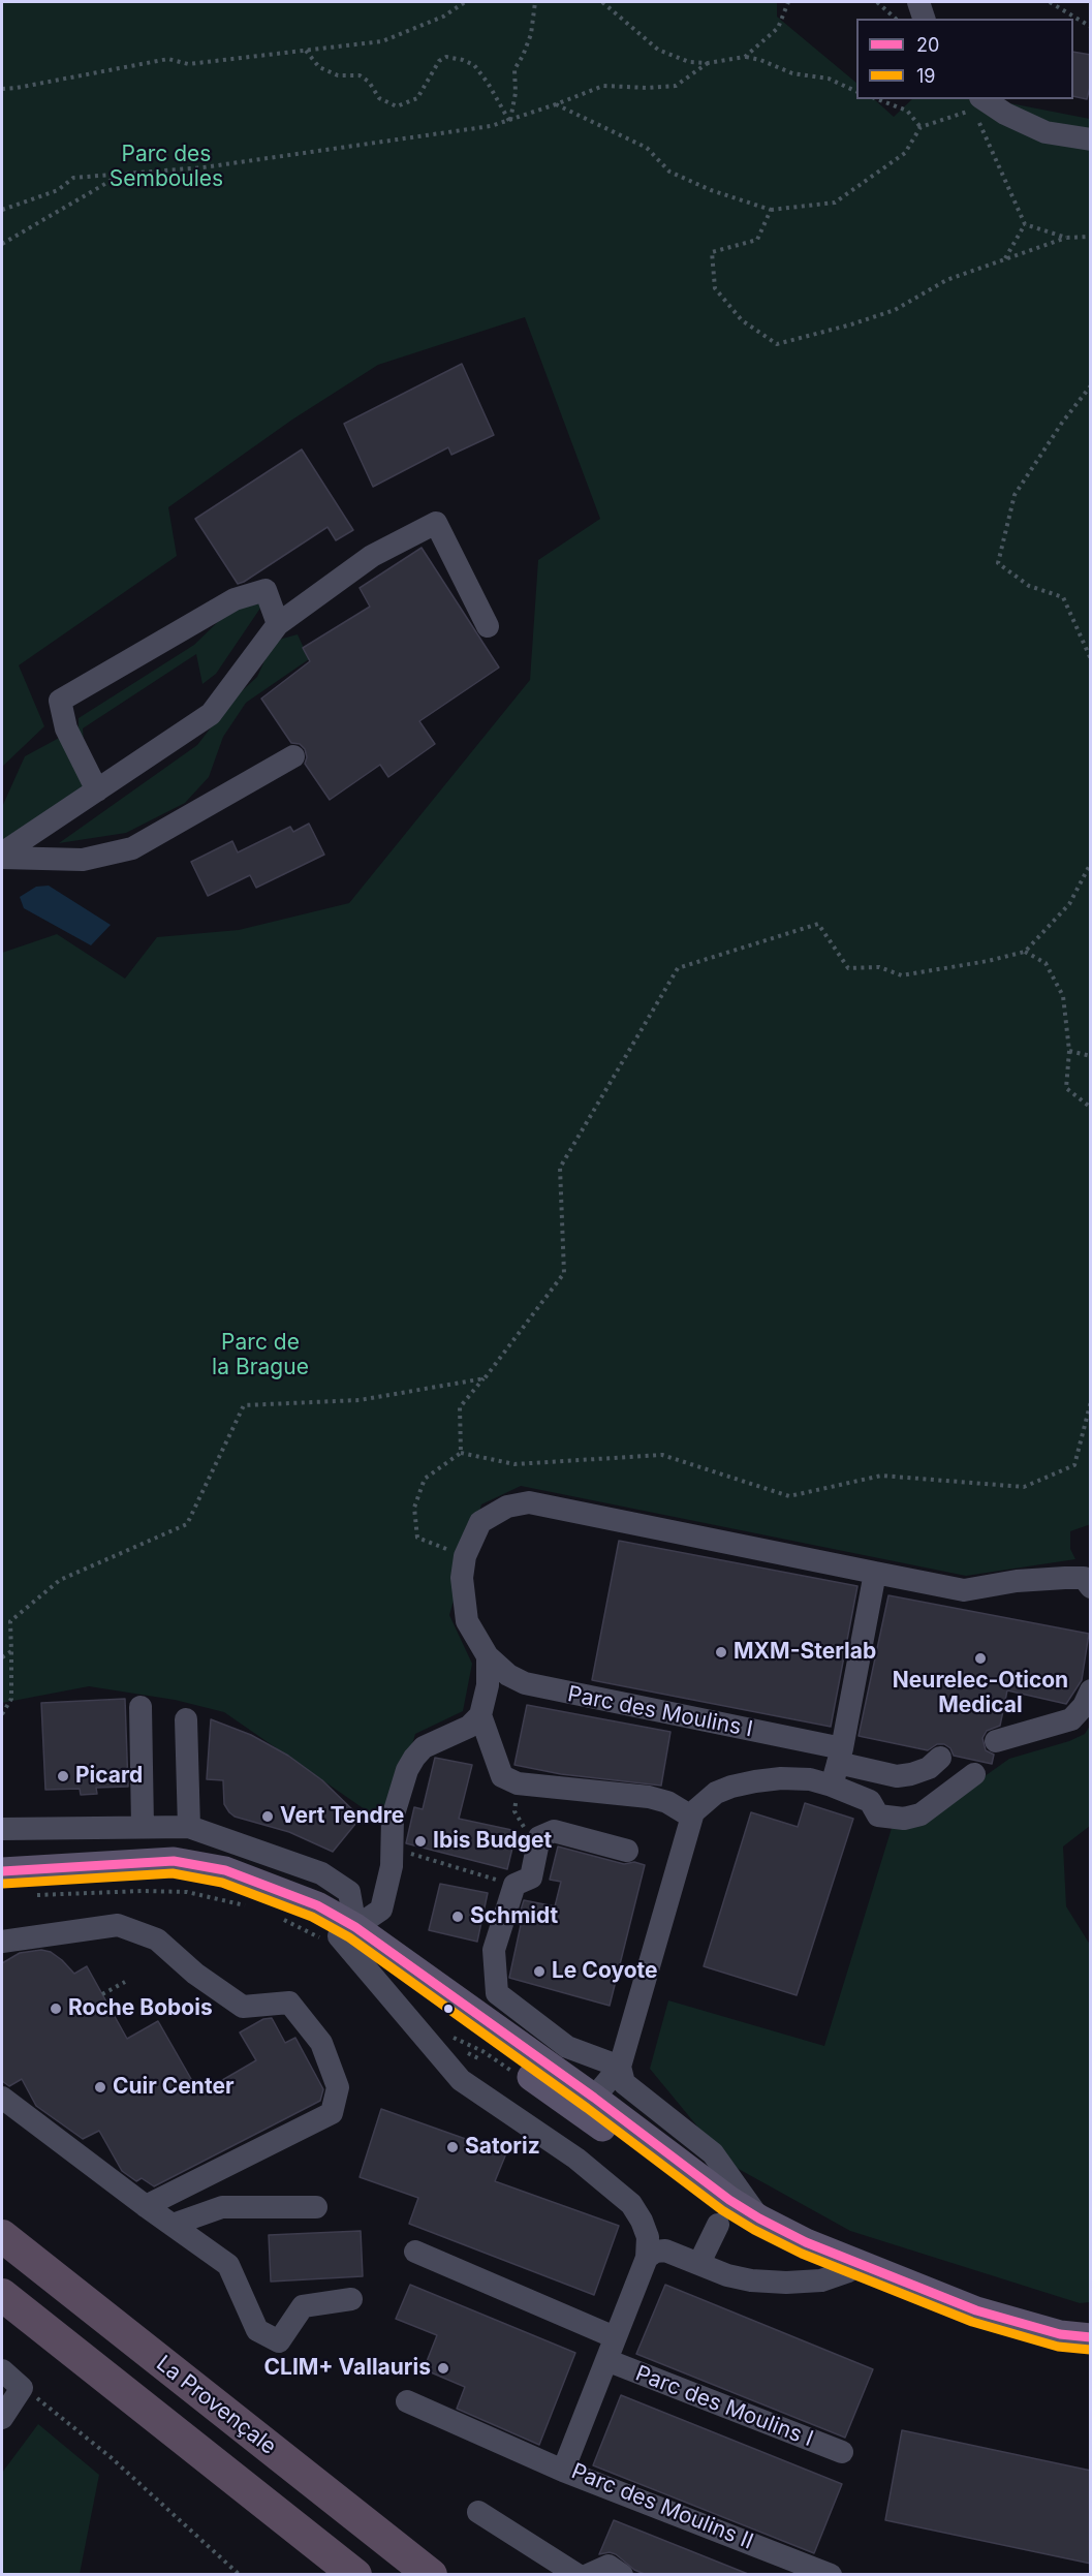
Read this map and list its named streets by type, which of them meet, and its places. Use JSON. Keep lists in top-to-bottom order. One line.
{"streets":{"highway":["La Provençale"],"street":["Parc des Moulins I","Parc des Moulins II"]},"crossings":[["Parc des Moulins I","Parc des Moulins II"]],"parks":["Parc des Semboules","Parc de la Brague"],"places":["MXM-Sterlab","Neurelec-Oticon Medical","Picard","Vert Tendre","Ibis Budget","Schmidt","Le Coyote","Roche Bobois","Cuir Center","Satoriz","CLIM+ Vallauris"],"lines":["transit line 20","transit line 19"],"legend":["20","19"]}
